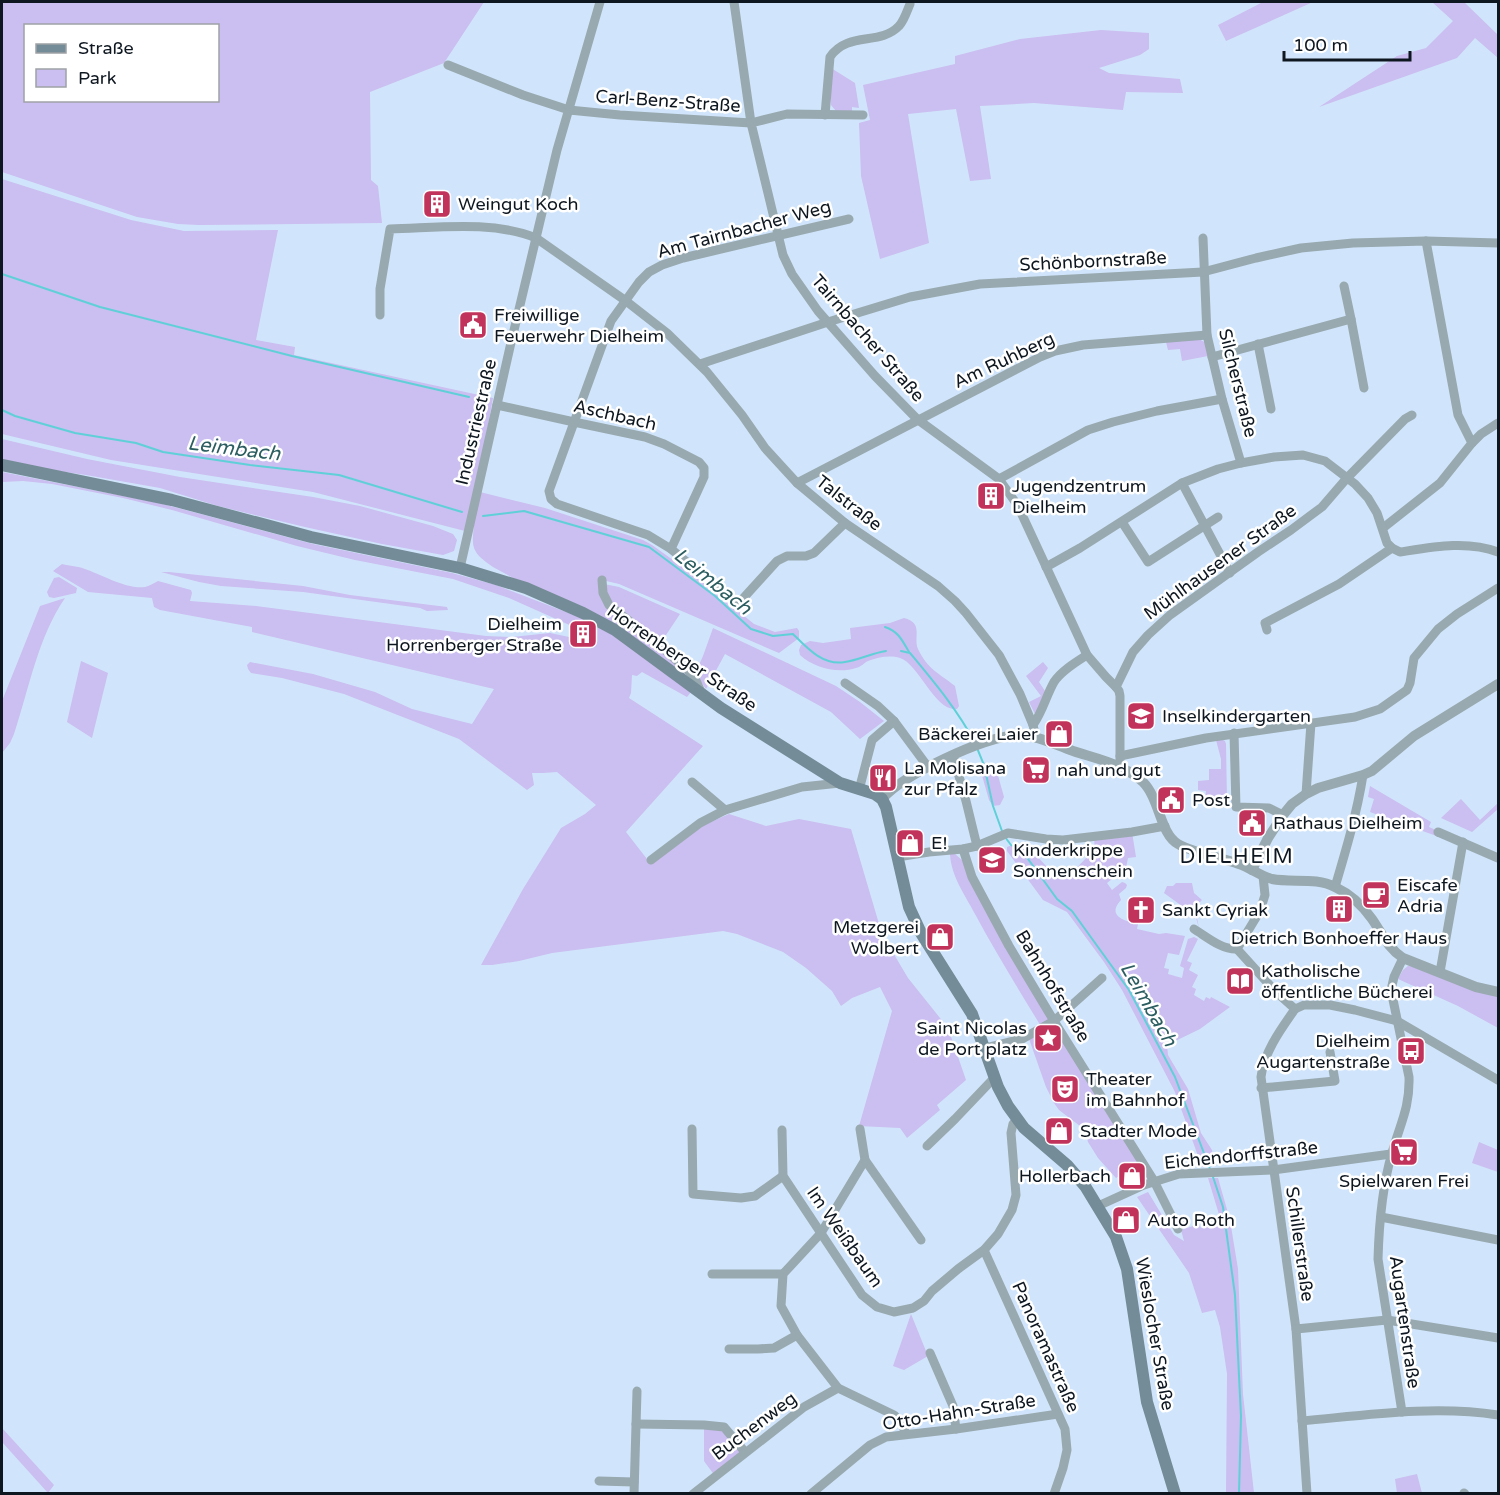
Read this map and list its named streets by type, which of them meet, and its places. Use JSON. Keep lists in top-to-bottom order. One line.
{"streets":{"main road":["Horrenberger Straße","Wieslocher Straße"],"street":["Carl-Benz-Straße","Am Tairnbacher Weg","Schönbornstraße","Tairnbacher Straße","Am Ruhberg","Silcherstraße","Aschbach","Industriestraße","Talstraße","Mühlhausener Straße","Bahnhofstraße","Eichendorffstraße","Im Weißbaum","Schillerstraße","Augartenstraße","Panoramastraße","Otto-Hahn-Straße","Buchenweg"]},"crossings":[["Carl-Benz-Straße","Tairnbacher Straße"],["Carl-Benz-Straße","Industriestraße"],["Am Tairnbacher Weg","Tairnbacher Straße"],["Am Tairnbacher Weg","Talstraße"],["Schönbornstraße","Tairnbacher Straße"],["Schönbornstraße","Silcherstraße"],["Schönbornstraße","Talstraße"],["Tairnbacher Straße","Am Ruhberg"],["Tairnbacher Straße","Mühlhausener Straße"],["Am Ruhberg","Silcherstraße"],["Am Ruhberg","Talstraße"],["Aschbach","Industriestraße"],["Industriestraße","Talstraße"],["Industriestraße","Horrenberger Straße"],["Horrenberger Straße","Wieslocher Straße"],["Bahnhofstraße","Eichendorffstraße"],["Eichendorffstraße","Schillerstraße"],["Eichendorffstraße","Augartenstraße"],["Eichendorffstraße","Wieslocher Straße"],["Im Weißbaum","Wieslocher Straße"],["Im Weißbaum","Panoramastraße"],["Schillerstraße","Augartenstraße"],["Panoramastraße","Otto-Hahn-Straße"]],"districts":["DIELHEIM"],"water":["Leimbach"],"places":{"building":["Weingut Koch","Jugendzentrum Dielheim","Dielheim Horrenberger Straße","Dietrich Bonhoeffer Haus"],"public building":["Freiwillige Feuerwehr Dielheim","Post","Rathaus Dielheim"],"school or university":["Inselkindergarten","Kinderkrippe Sonnenschein"],"shop":["Bäckerei Laier","E!","Metzgerei Wolbert","Stadter Mode","Hollerbach","Auto Roth"],"supermarket":["nah und gut","Spielwaren Frei"],"restaurant":["La Molisana zur Pfalz"],"cafe":["Eiscafe Adria"],"church":["Sankt Cyriak"],"library":["Katholische öffentliche Bücherei"],"place":["Saint Nicolas de Port platz"],"bus stop":["Dielheim Augartenstraße"],"theatre":["Theater im Bahnhof"]},"legend":["Straße","Park"],"scale_bar":"100 m"}
